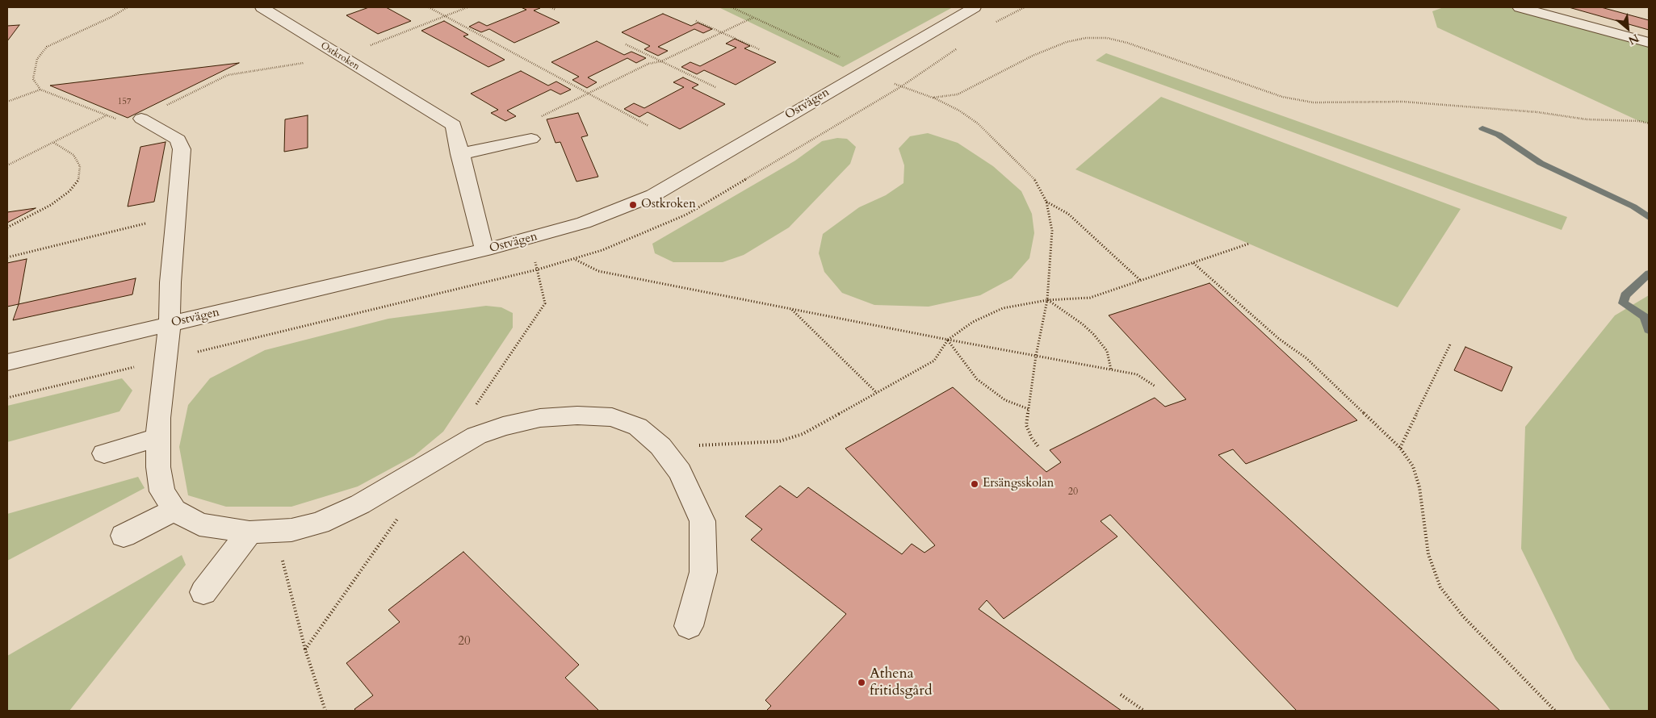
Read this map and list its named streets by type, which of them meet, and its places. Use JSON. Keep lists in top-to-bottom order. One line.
{"streets":{"street":["Ostkroken","Ostvägen"]},"crossings":[["Ostkroken","Ostvägen"]],"places":["Ostkroken","Ersängsskolan","Athena fritidsgård"],"house_numbers":["157","20","20"],"north":"bottom right"}
